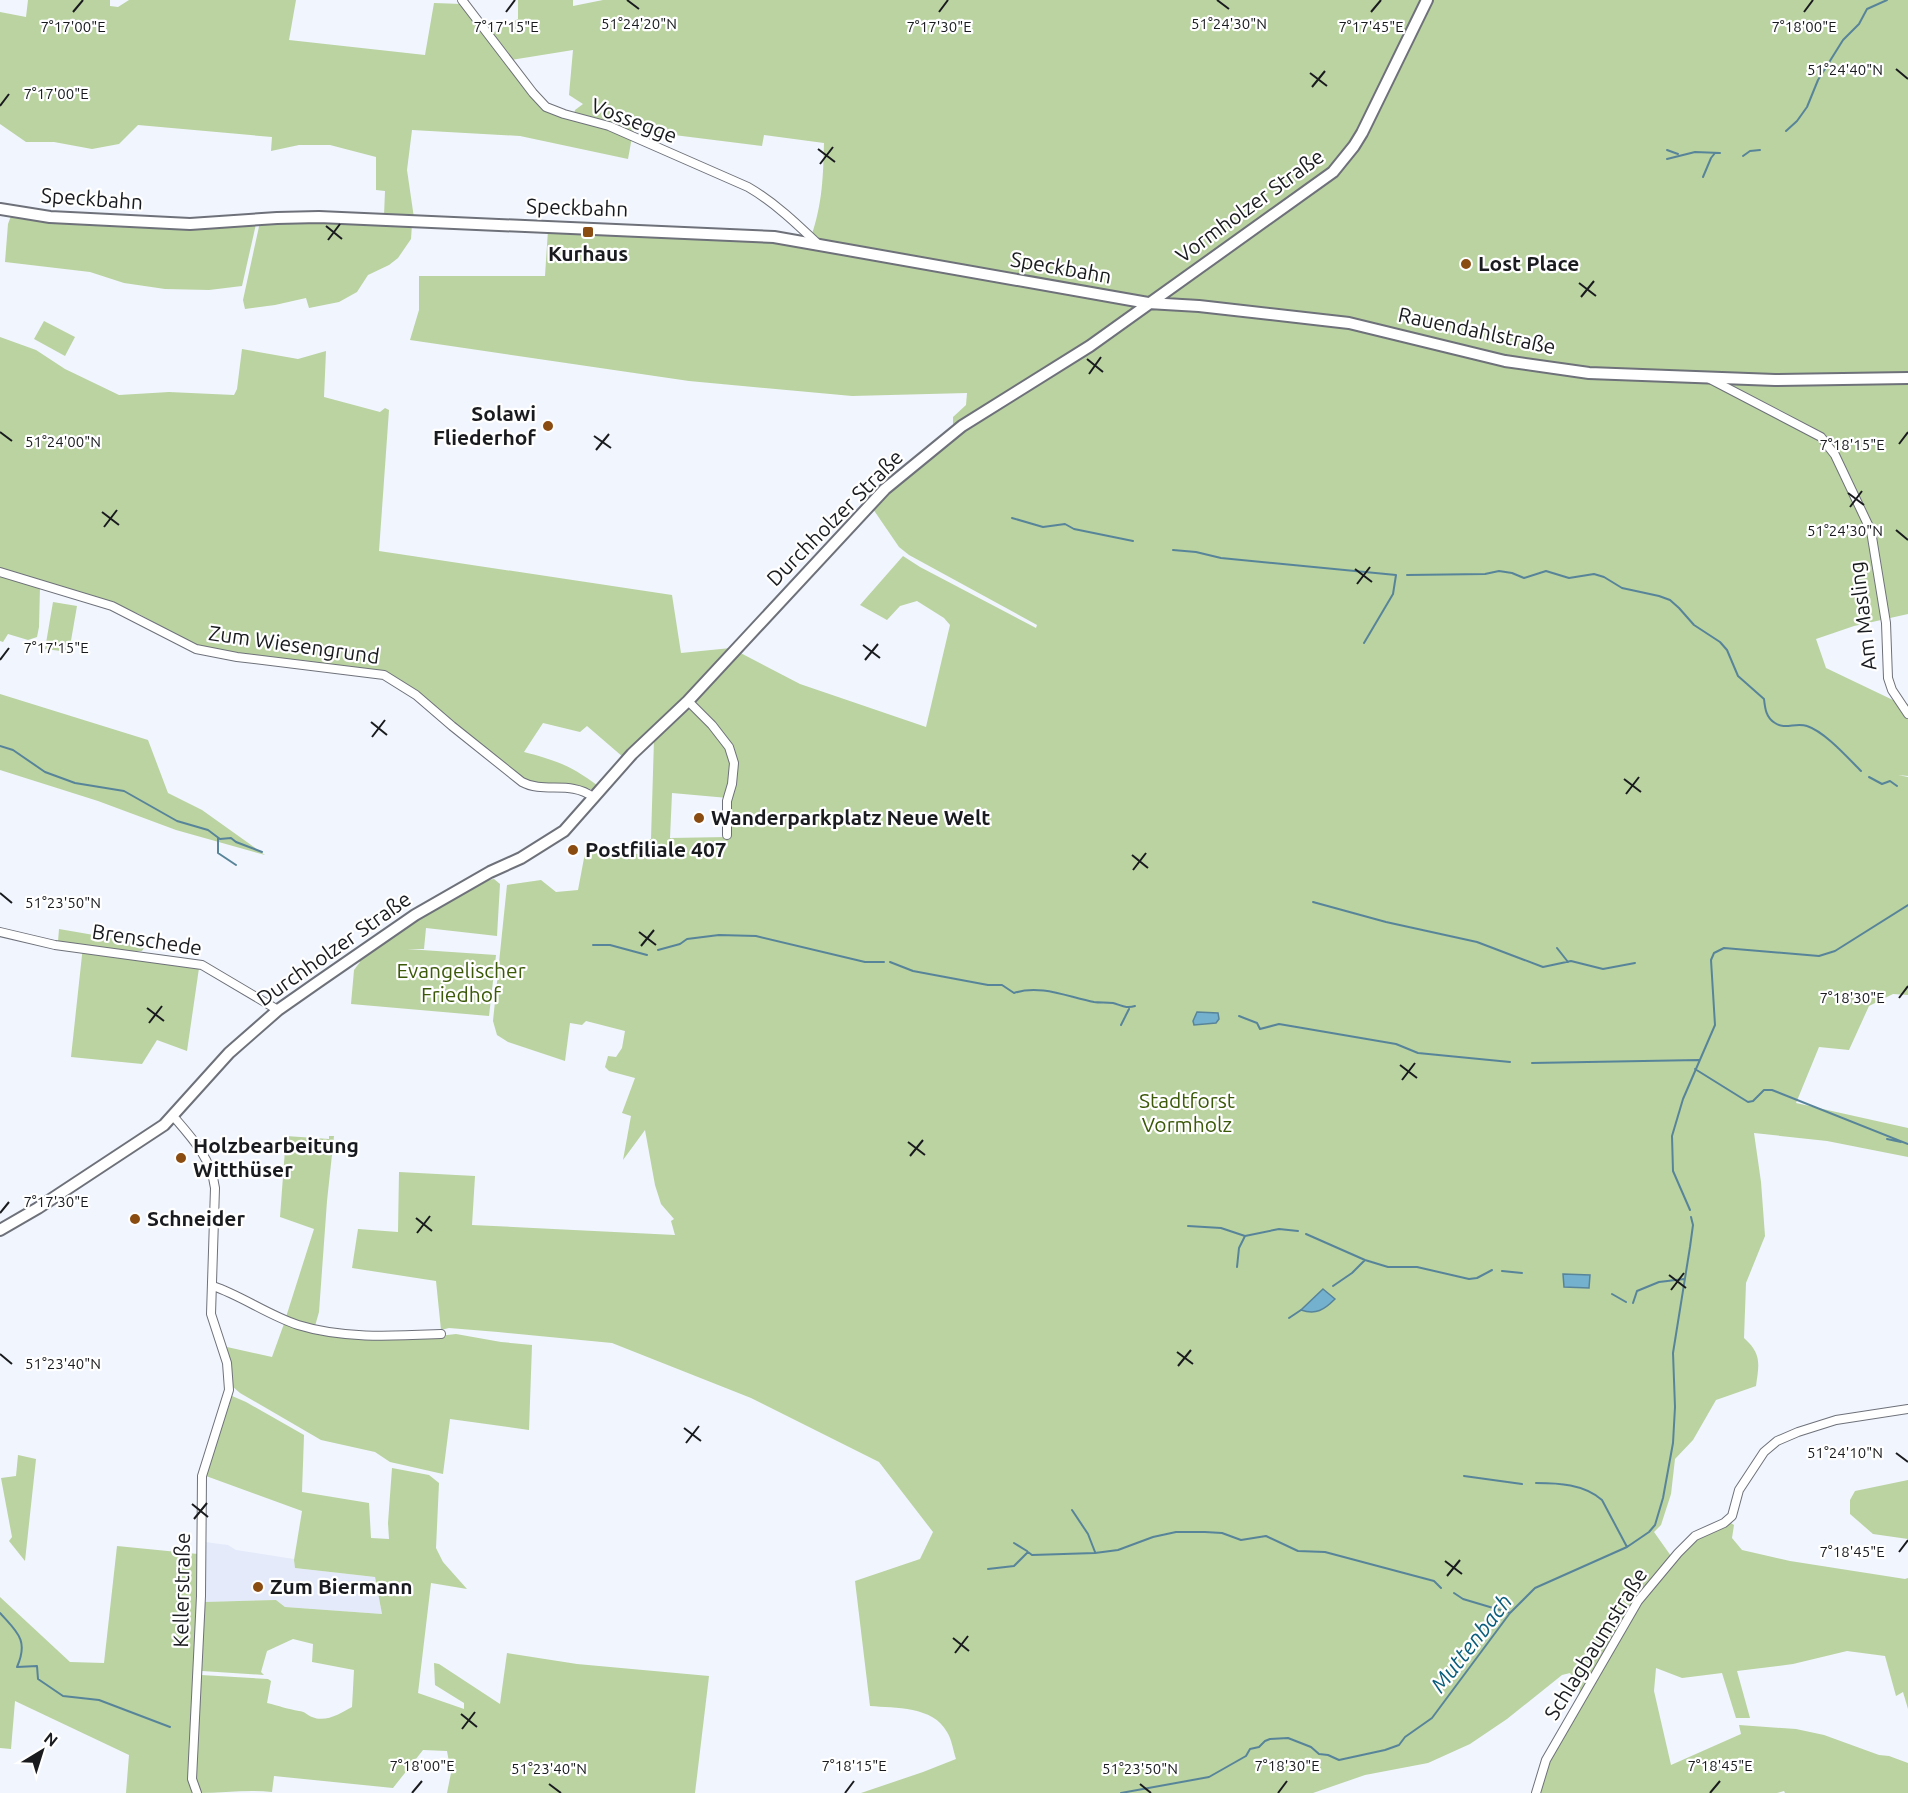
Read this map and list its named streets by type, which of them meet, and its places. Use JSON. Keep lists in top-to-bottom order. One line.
{"streets":{"street":["Vossegge","Speckbahn","Vormholzer Straße","Rauendahlstraße","Durchholzer Straße","Am Masling","Zum Wiesengrund","Brenschede","Kellerstraße","Schlagbaumstraße"]},"crossings":[["Vossegge","Speckbahn"],["Speckbahn","Vormholzer Straße"],["Speckbahn","Rauendahlstraße"],["Speckbahn","Durchholzer Straße"],["Vormholzer Straße","Rauendahlstraße"],["Vormholzer Straße","Durchholzer Straße"],["Rauendahlstraße","Durchholzer Straße"],["Rauendahlstraße","Am Masling"],["Durchholzer Straße","Zum Wiesengrund"],["Durchholzer Straße","Brenschede"],["Durchholzer Straße","Kellerstraße"]],"water":["Muttenbach"],"parks":["Evangelischer Friedhof","Stadtforst Vormholz"],"places":{"transit":["Kurhaus"],"other":["Lost Place","Solawi Fliederhof","Wanderparkplatz Neue Welt","Postfiliale 407","Holzbearbeitung Witthüser","Schneider","Zum Biermann"]},"north":"top right","coordinates":["51°24'20\"N","51°24'30\"N","7°17'15\"E","7°17'30\"E","7°18'00\"E","7°17'00\"E","7°17'45\"E","51°24'40\"N","51°24'00\"N","7°18'15\"E","51°23'50\"N","7°18'30\"E","51°23'40\"N","51°24'10\"N","7°18'45\"E"]}
